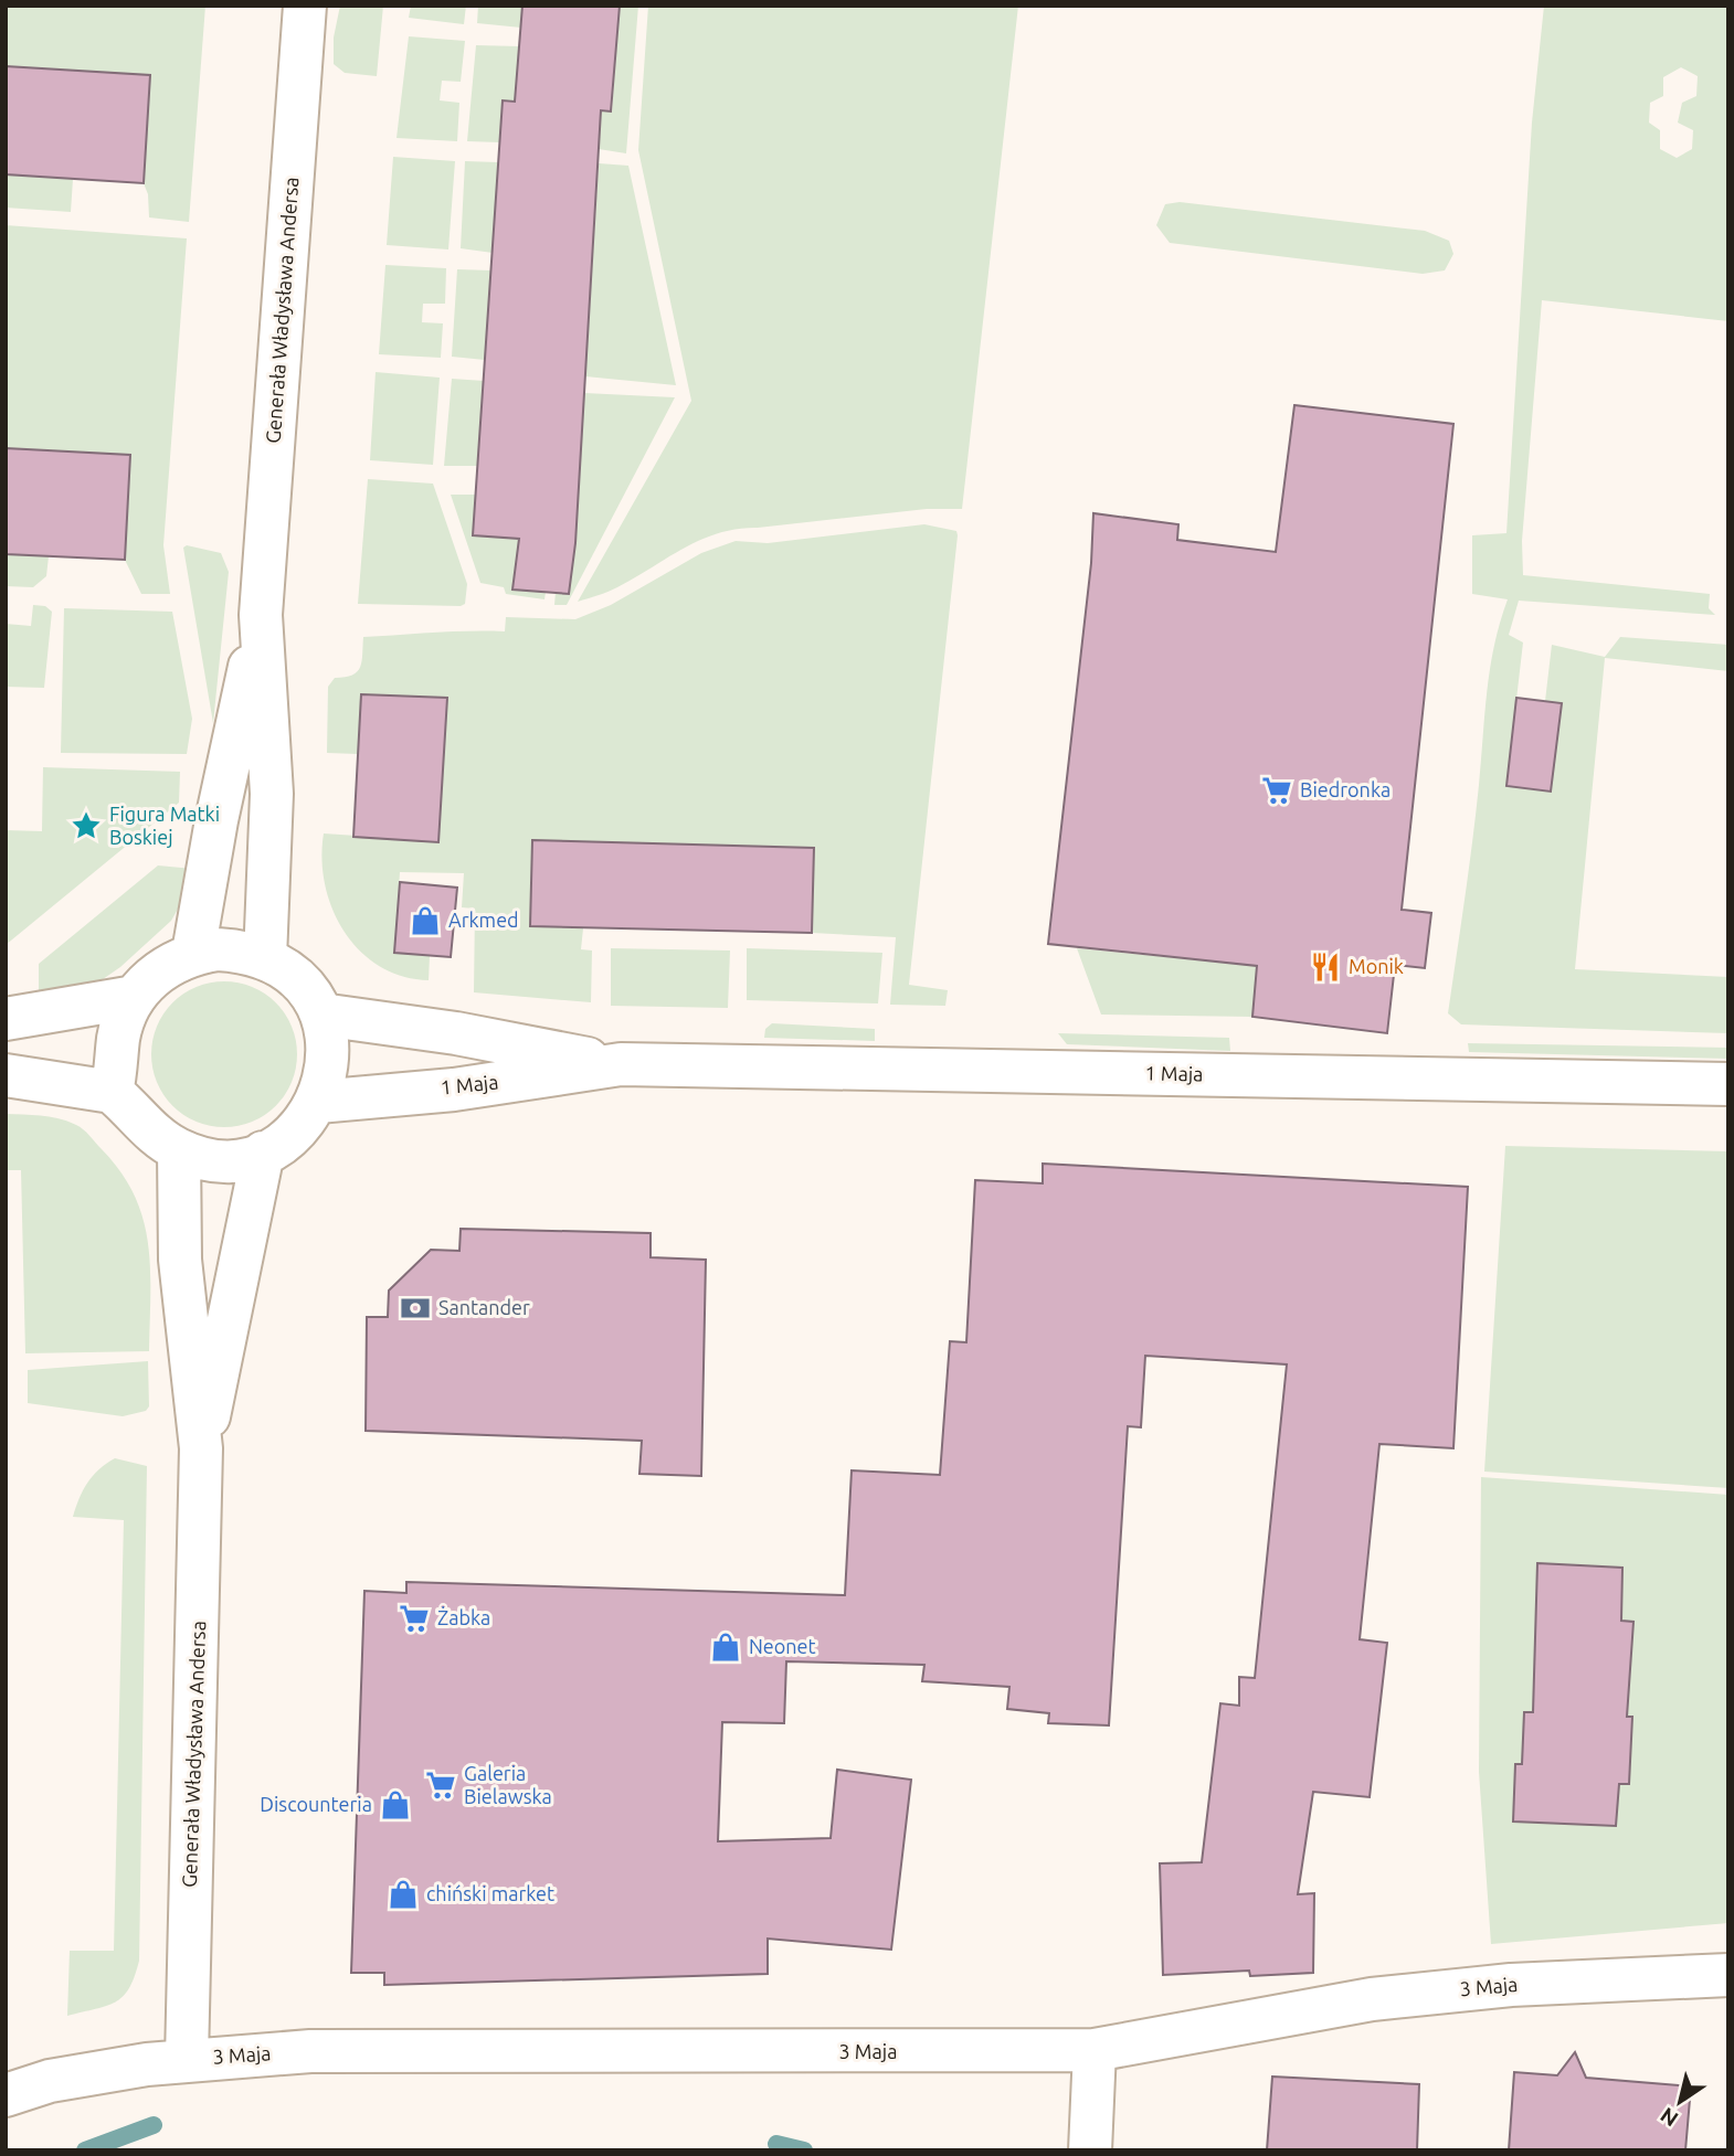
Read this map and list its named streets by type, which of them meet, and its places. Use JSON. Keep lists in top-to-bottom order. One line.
{"streets":{"street":["Generała Władysława Andersa","1 Maja","3 Maja"]},"crossings":[["Generała Władysława Andersa","1 Maja"],["Generała Władysława Andersa","3 Maja"]],"places":{"supermarket":["Biedronka","Żabka","Galeria Bielawska"],"place":["Figura Matki Boskiej"],"shop":["Arkmed","Neonet","Discounteria","chiński market"],"restaurant":["Monik"],"bank":["Santander"]},"north":"bottom left"}
